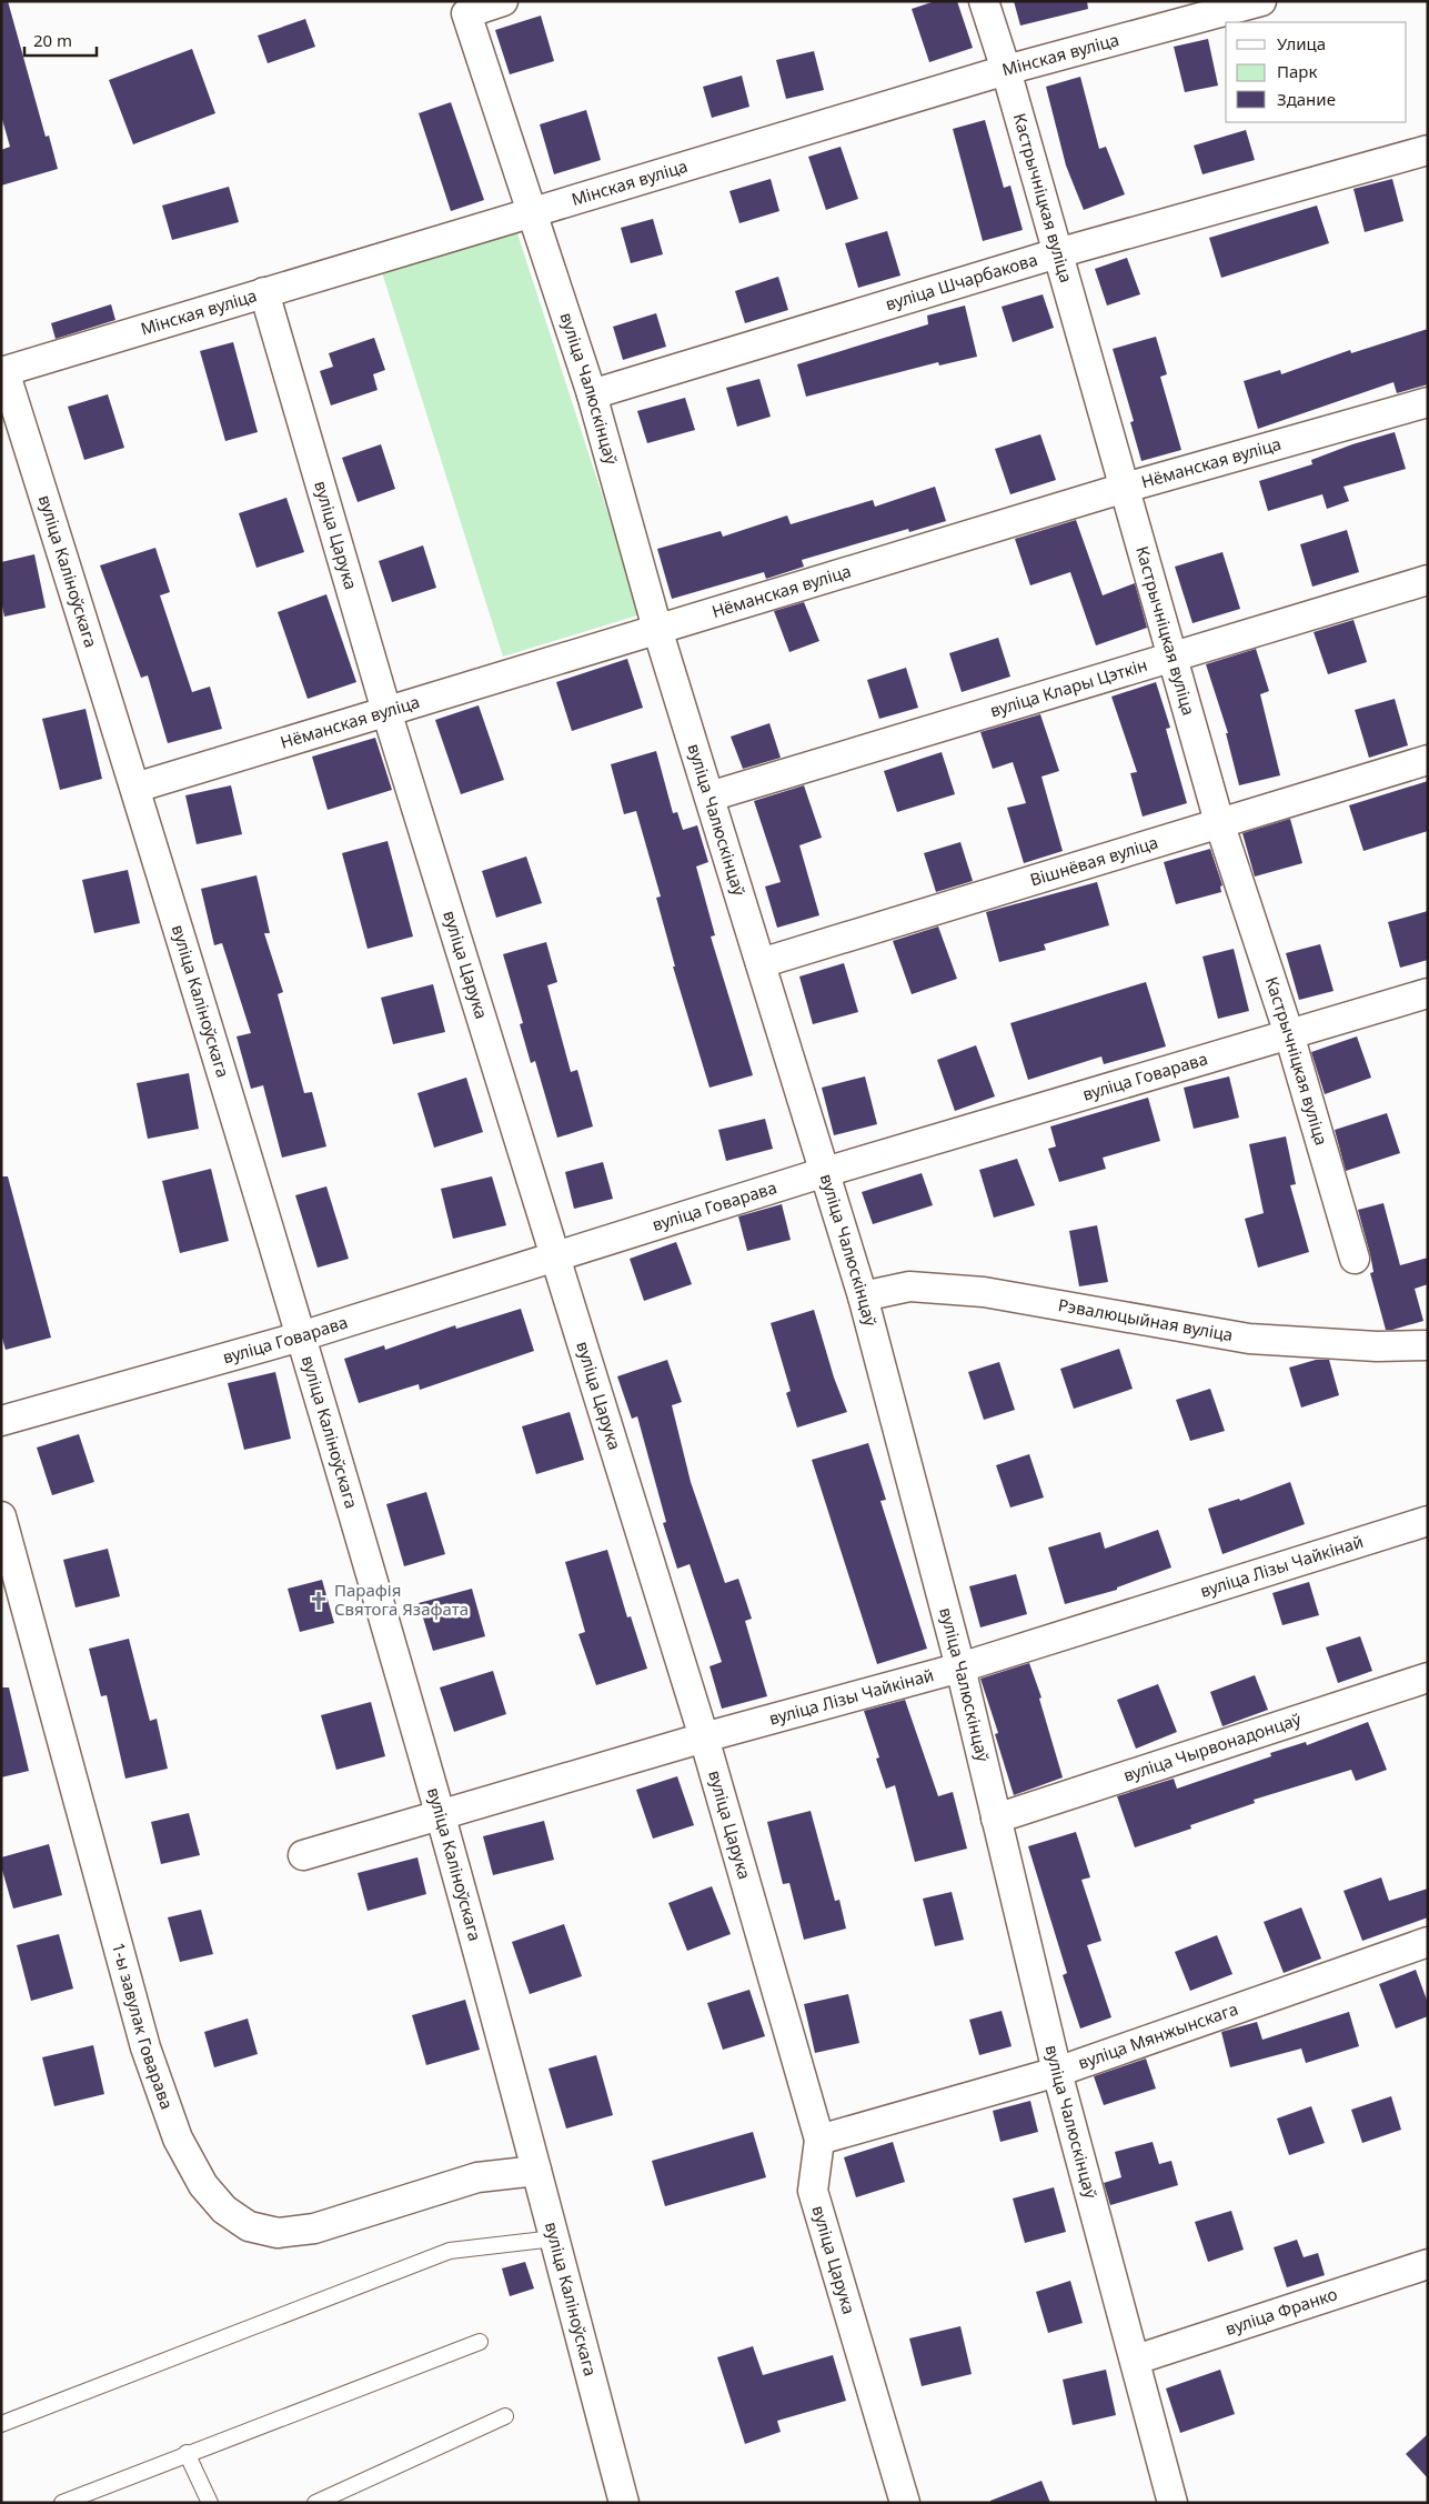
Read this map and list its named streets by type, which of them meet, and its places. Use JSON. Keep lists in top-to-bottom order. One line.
{"streets":{"street":["Мінская вуліца","Кастрычніцкая вуліца","вуліца Шчарбакова","вуліца Чалюскінцаў","Нёманская вуліца","вуліца Царука","вуліца Каліноўскага","вуліца Клары Цэткін","Вішнёвая вуліца","вуліца Говарава","Рэвалюцыйная вуліца","вуліца Лізы Чайкінай","вуліца Чырвонадонцаў","1-ы завулак Говарава","вуліца Мянжынскага","вуліца Франко"]},"crossings":[["Мінская вуліца","Кастрычніцкая вуліца"],["Мінская вуліца","вуліца Чалюскінцаў"],["Мінская вуліца","вуліца Царука"],["Мінская вуліца","вуліца Каліноўскага"],["Кастрычніцкая вуліца","вуліца Шчарбакова"],["Кастрычніцкая вуліца","Нёманская вуліца"],["Кастрычніцкая вуліца","вуліца Клары Цэткін"],["Кастрычніцкая вуліца","Вішнёвая вуліца"],["Кастрычніцкая вуліца","вуліца Говарава"],["вуліца Шчарбакова","вуліца Чалюскінцаў"],["вуліца Чалюскінцаў","Нёманская вуліца"],["вуліца Чалюскінцаў","вуліца Клары Цэткін"],["вуліца Чалюскінцаў","Вішнёвая вуліца"],["вуліца Чалюскінцаў","вуліца Говарава"],["вуліца Чалюскінцаў","Рэвалюцыйная вуліца"],["вуліца Чалюскінцаў","вуліца Лізы Чайкінай"],["вуліца Чалюскінцаў","вуліца Чырвонадонцаў"],["вуліца Чалюскінцаў","вуліца Мянжынскага"],["вуліца Чалюскінцаў","вуліца Франко"],["Нёманская вуліца","вуліца Царука"],["Нёманская вуліца","вуліца Каліноўскага"],["вуліца Царука","вуліца Говарава"],["вуліца Царука","вуліца Лізы Чайкінай"],["вуліца Царука","вуліца Мянжынскага"],["вуліца Каліноўскага","вуліца Говарава"],["вуліца Каліноўскага","вуліца Лізы Чайкінай"],["вуліца Каліноўскага","1-ы завулак Говарава"]],"places":{"church":["Парафія Святога Язафата"]},"legend":["Улица","Парк","Здание"],"scale_bar":"20 m"}
